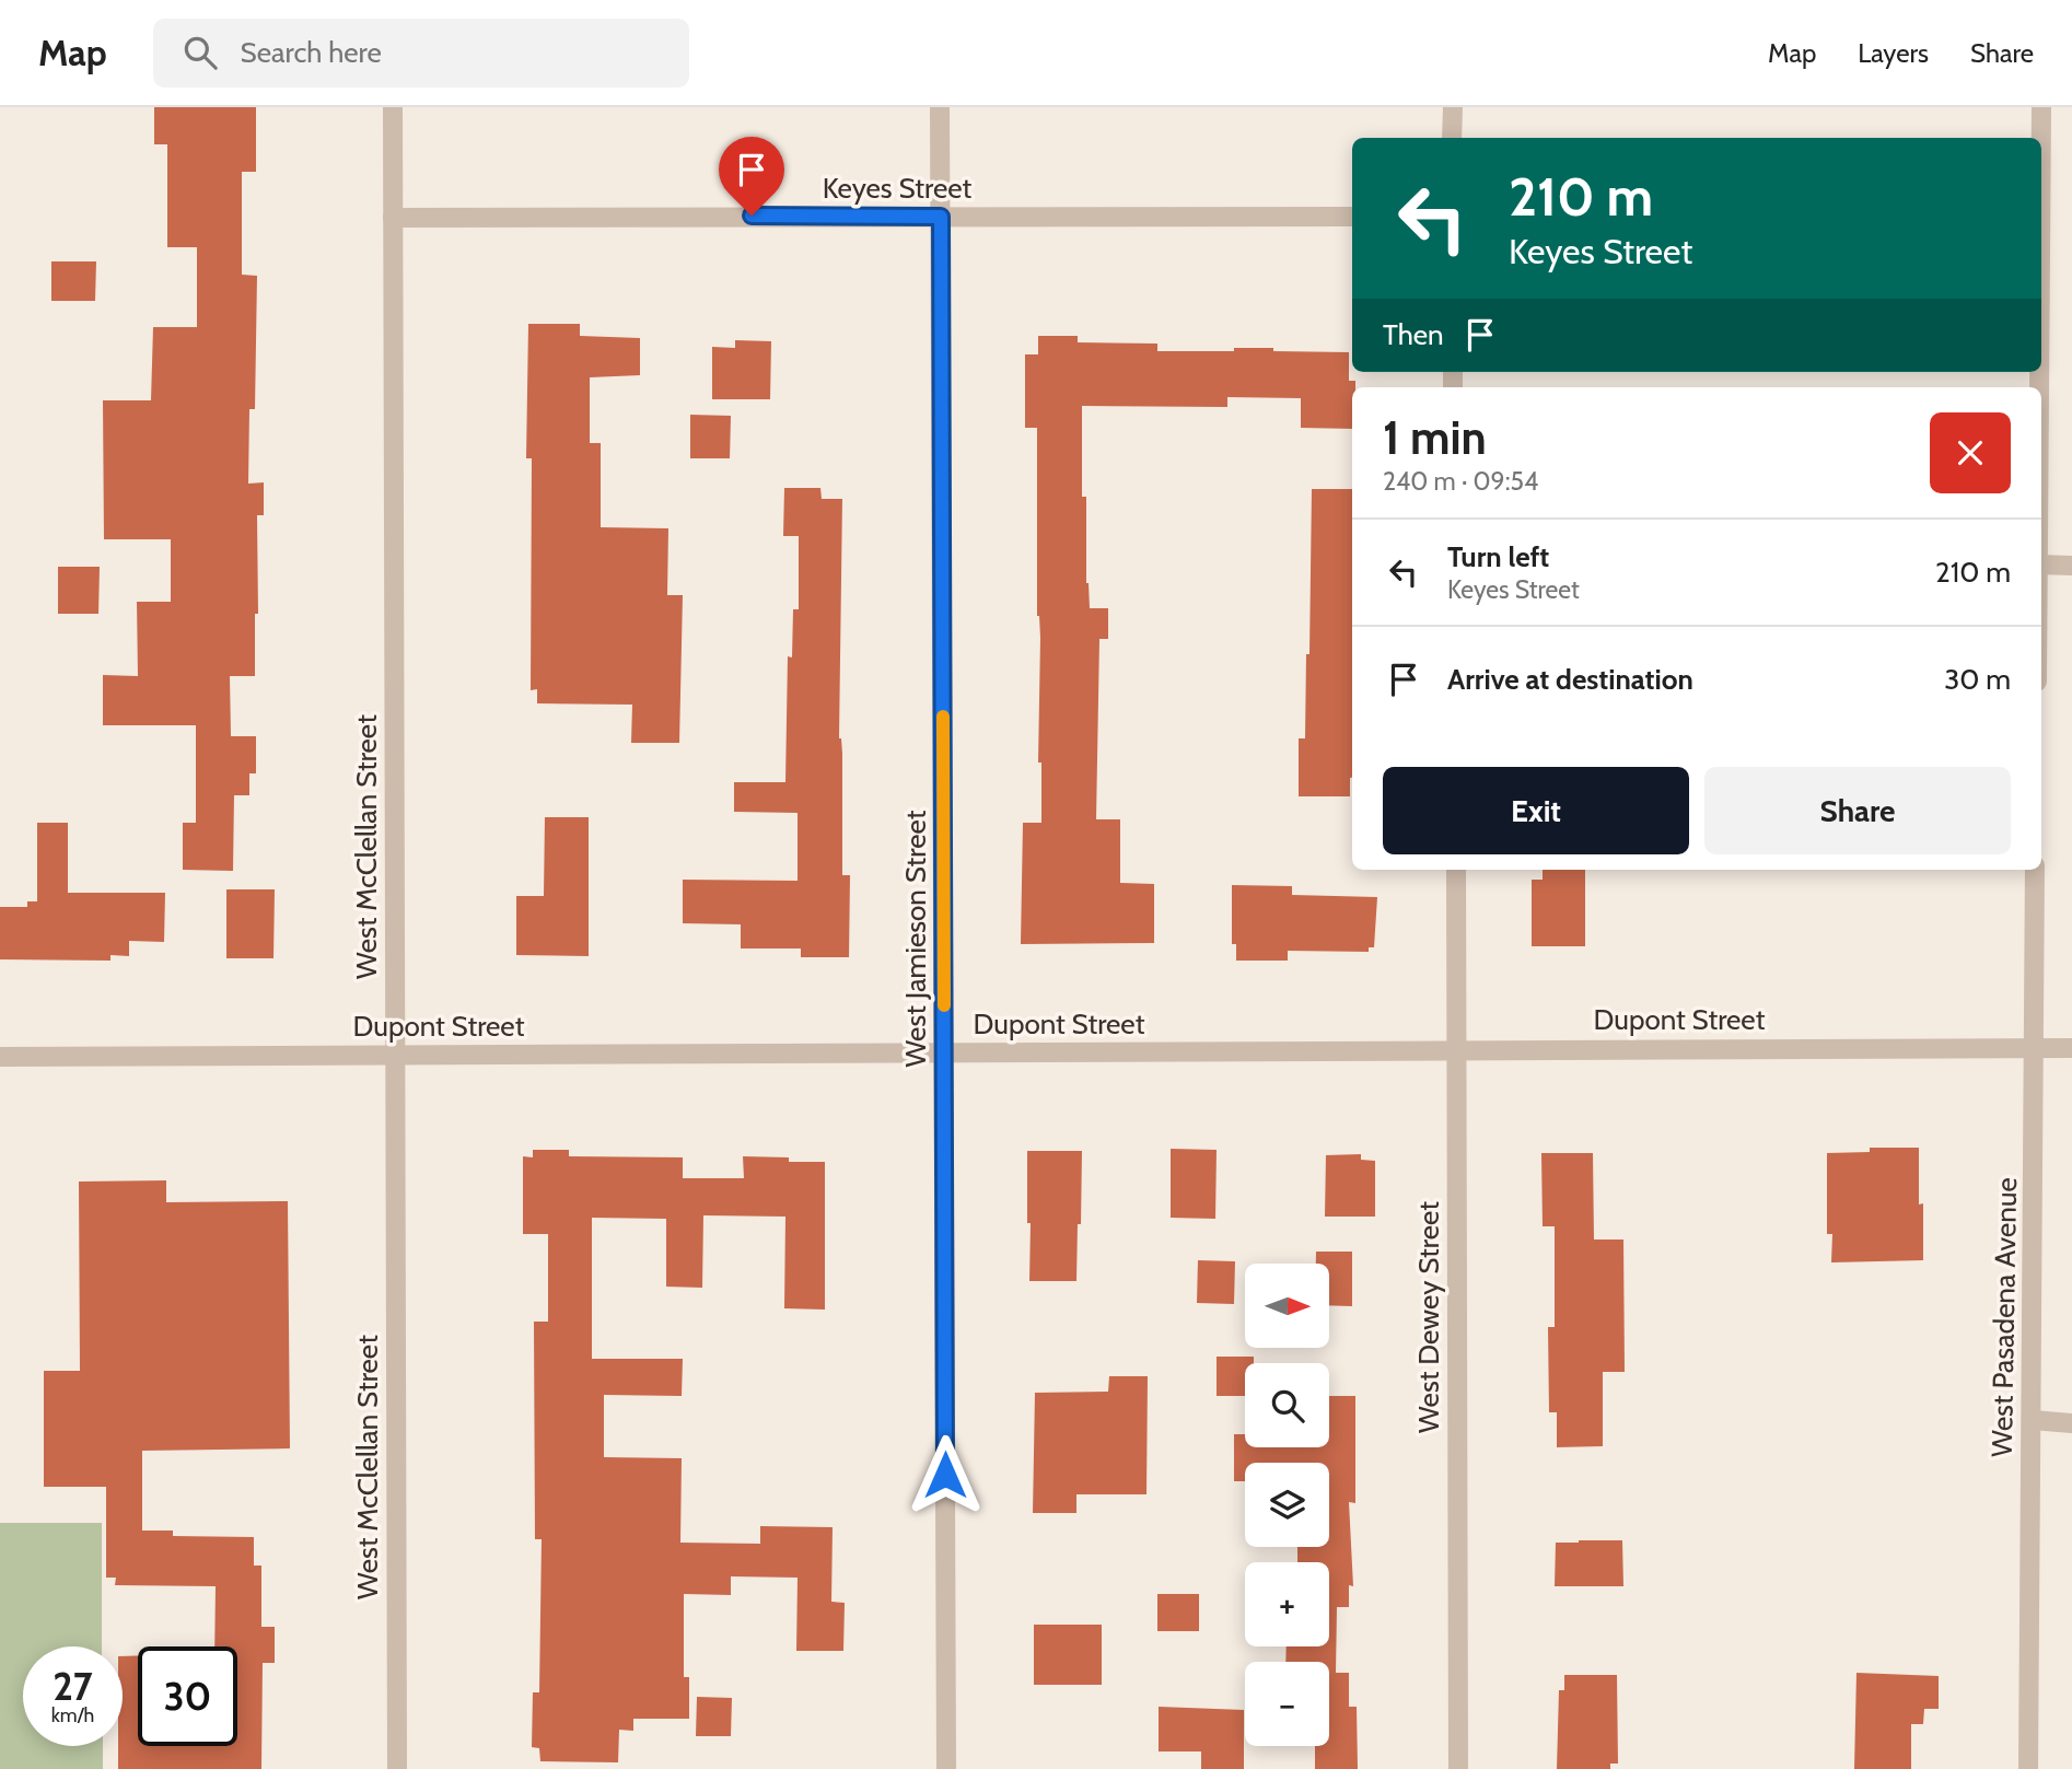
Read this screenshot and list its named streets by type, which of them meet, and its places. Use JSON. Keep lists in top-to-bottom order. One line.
{"streets":{"street":["Keyes Street","West McClellan Street","West Jamieson Street","Dupont Street","West Dewey Street","West Pasadena Avenue"]},"crossings":[["Keyes Street","West McClellan Street"],["Keyes Street","West Jamieson Street"],["West McClellan Street","Dupont Street"],["West Jamieson Street","Dupont Street"],["Dupont Street","West Dewey Street"],["Dupont Street","West Pasadena Avenue"]],"north":"right","page":{"header":"Map","search":"Search here","nav":["Map","Layers","Share"],"turn":["210 m","Keyes Street"],"then":"Then","heading":["1 min","240 m · 09:54"],"list":[{"name":"Turn left","note":"Keyes Street","value":"210 m"},{"name":"Arrive at destination","value":"30 m"}],"buttons":["Exit","Share"],"map_buttons":["+","−"],"speed":"27 km/h","limit":"30"}}
